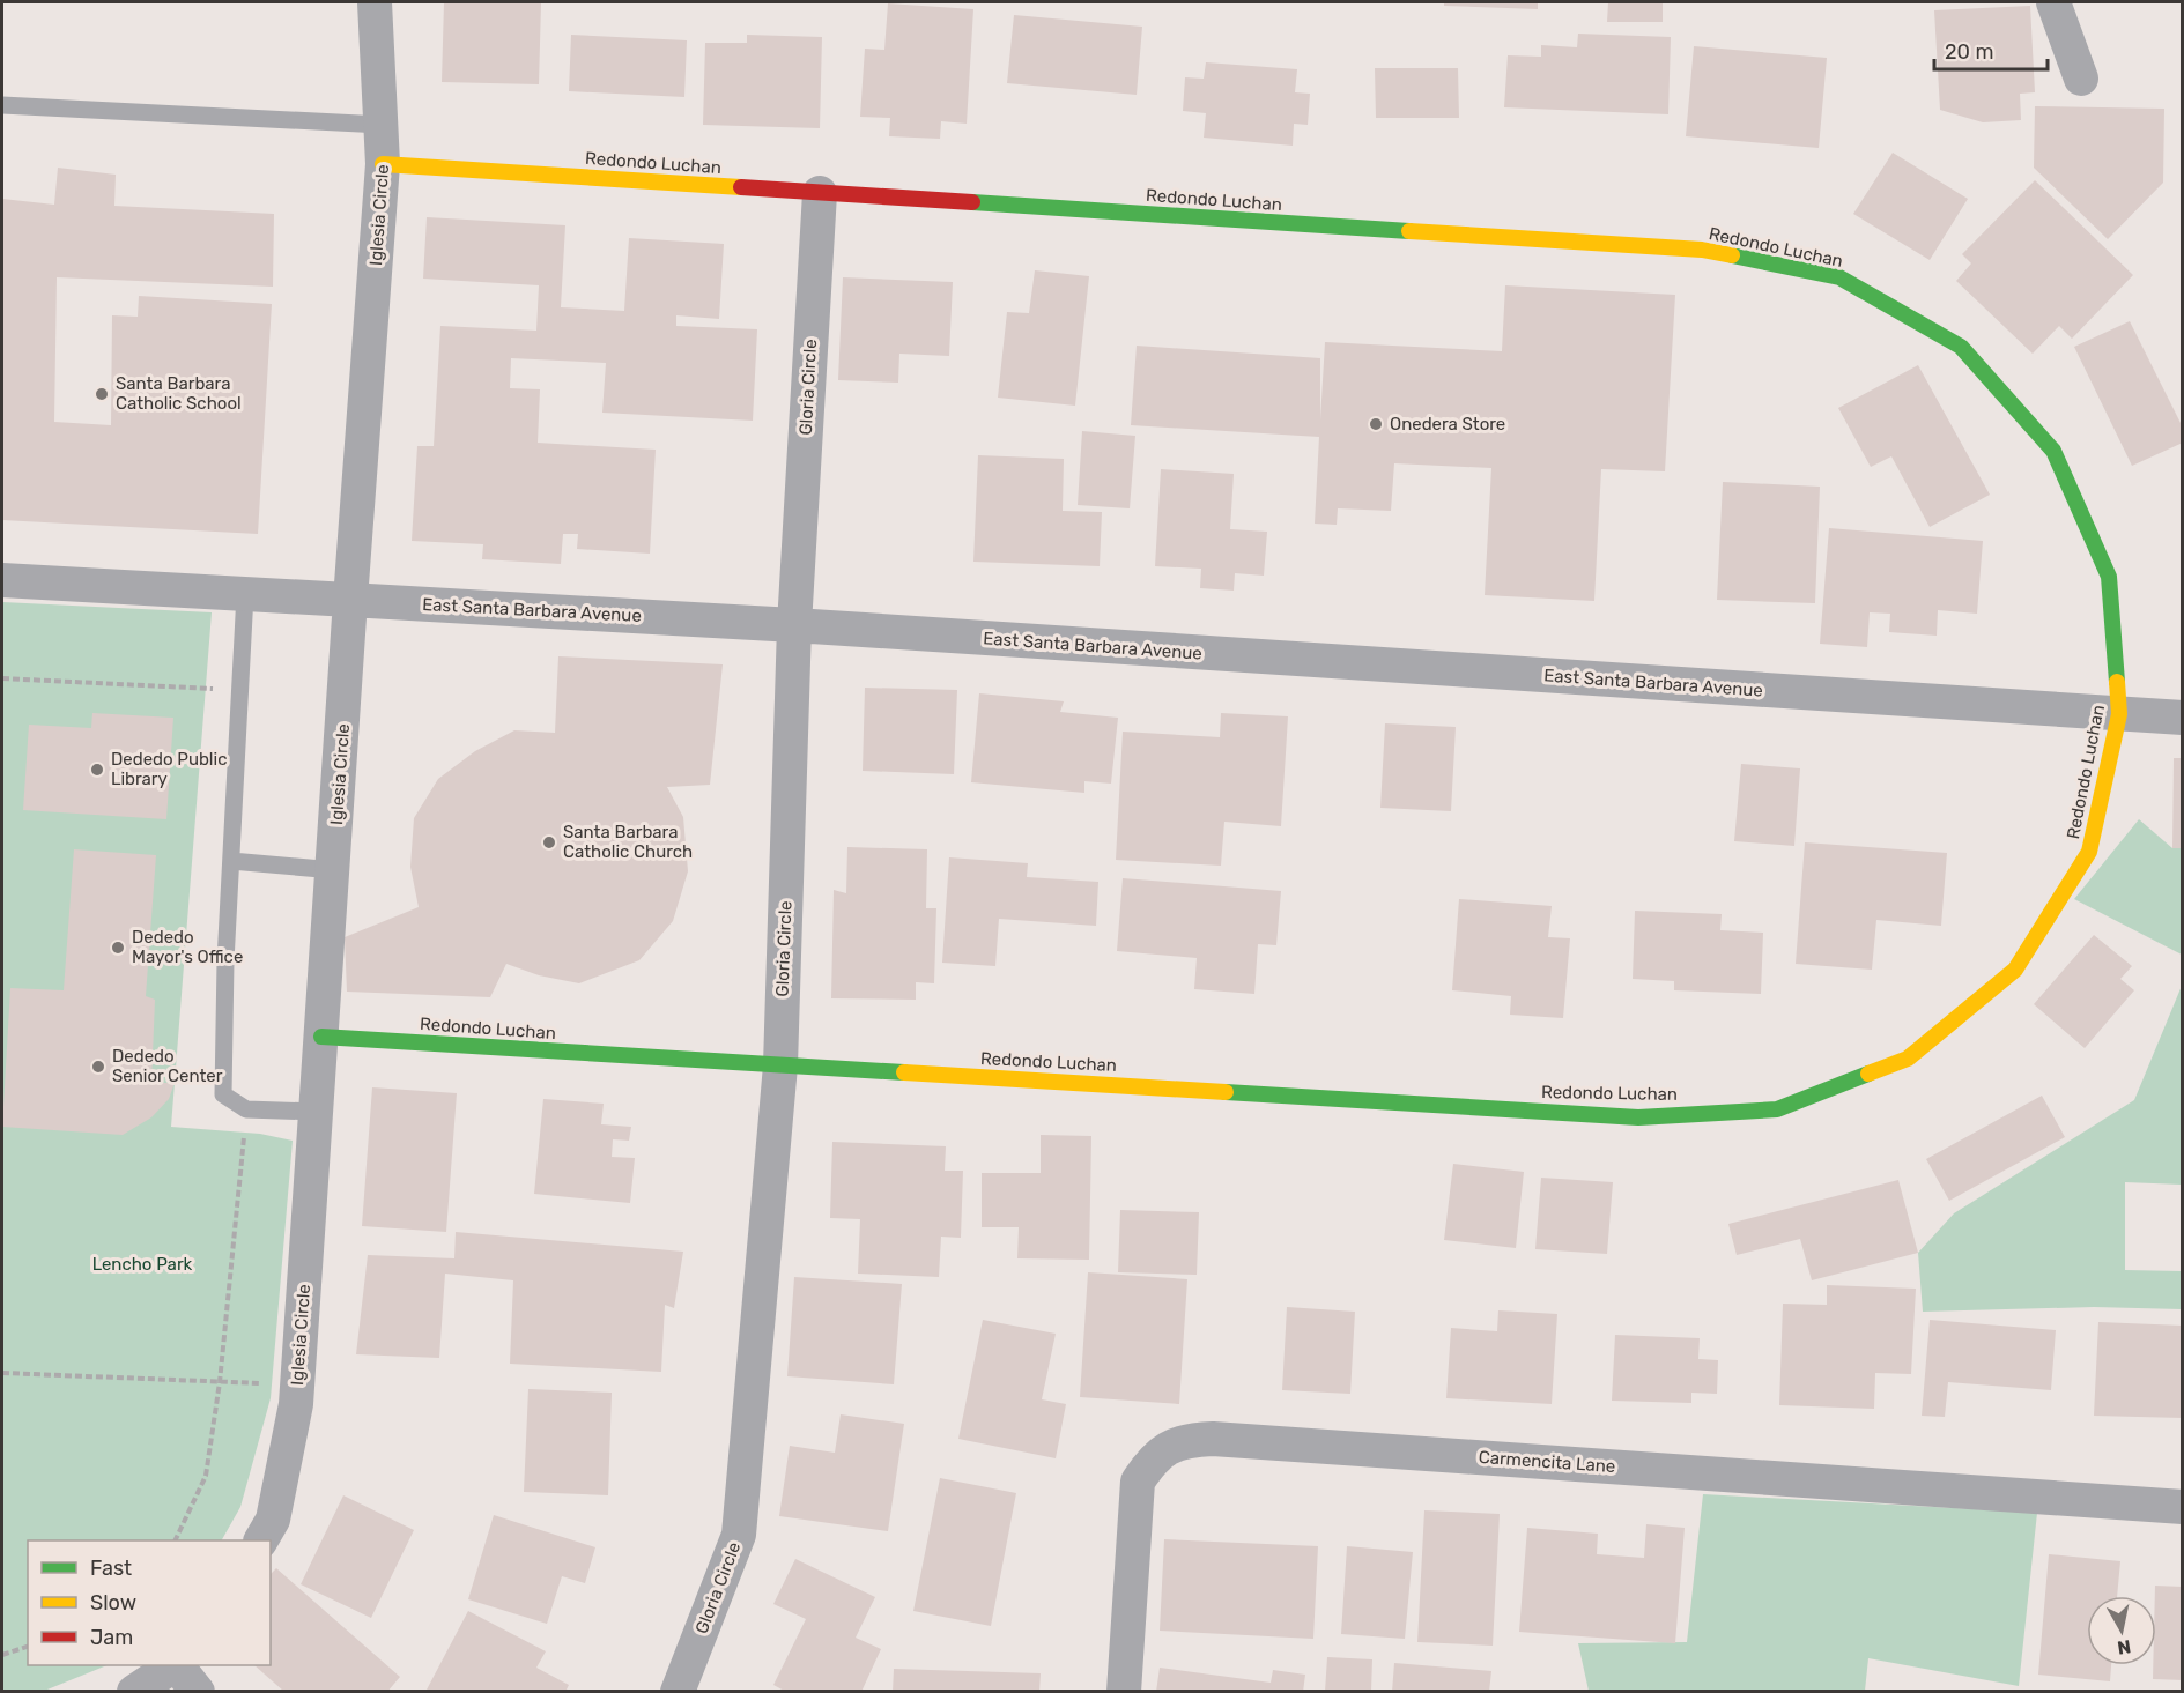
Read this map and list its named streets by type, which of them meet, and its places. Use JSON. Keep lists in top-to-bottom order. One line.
{"streets":{"street":["Redondo Luchan","Iglesia Circle","Gloria Circle","East Santa Barbara Avenue","Carmencita Lane"]},"crossings":[["Redondo Luchan","Iglesia Circle"],["Redondo Luchan","Gloria Circle"],["Redondo Luchan","East Santa Barbara Avenue"],["Iglesia Circle","East Santa Barbara Avenue"],["Gloria Circle","East Santa Barbara Avenue"]],"parks":["Lencho Park"],"places":["Santa Barbara Catholic School","Onedera Store","Dededo Public Library","Santa Barbara Catholic Church","Dededo Mayor's Office","Dededo Senior Center"],"legend":["Fast","Slow","Jam"],"scale_bar":"20 m","north":"bottom"}
